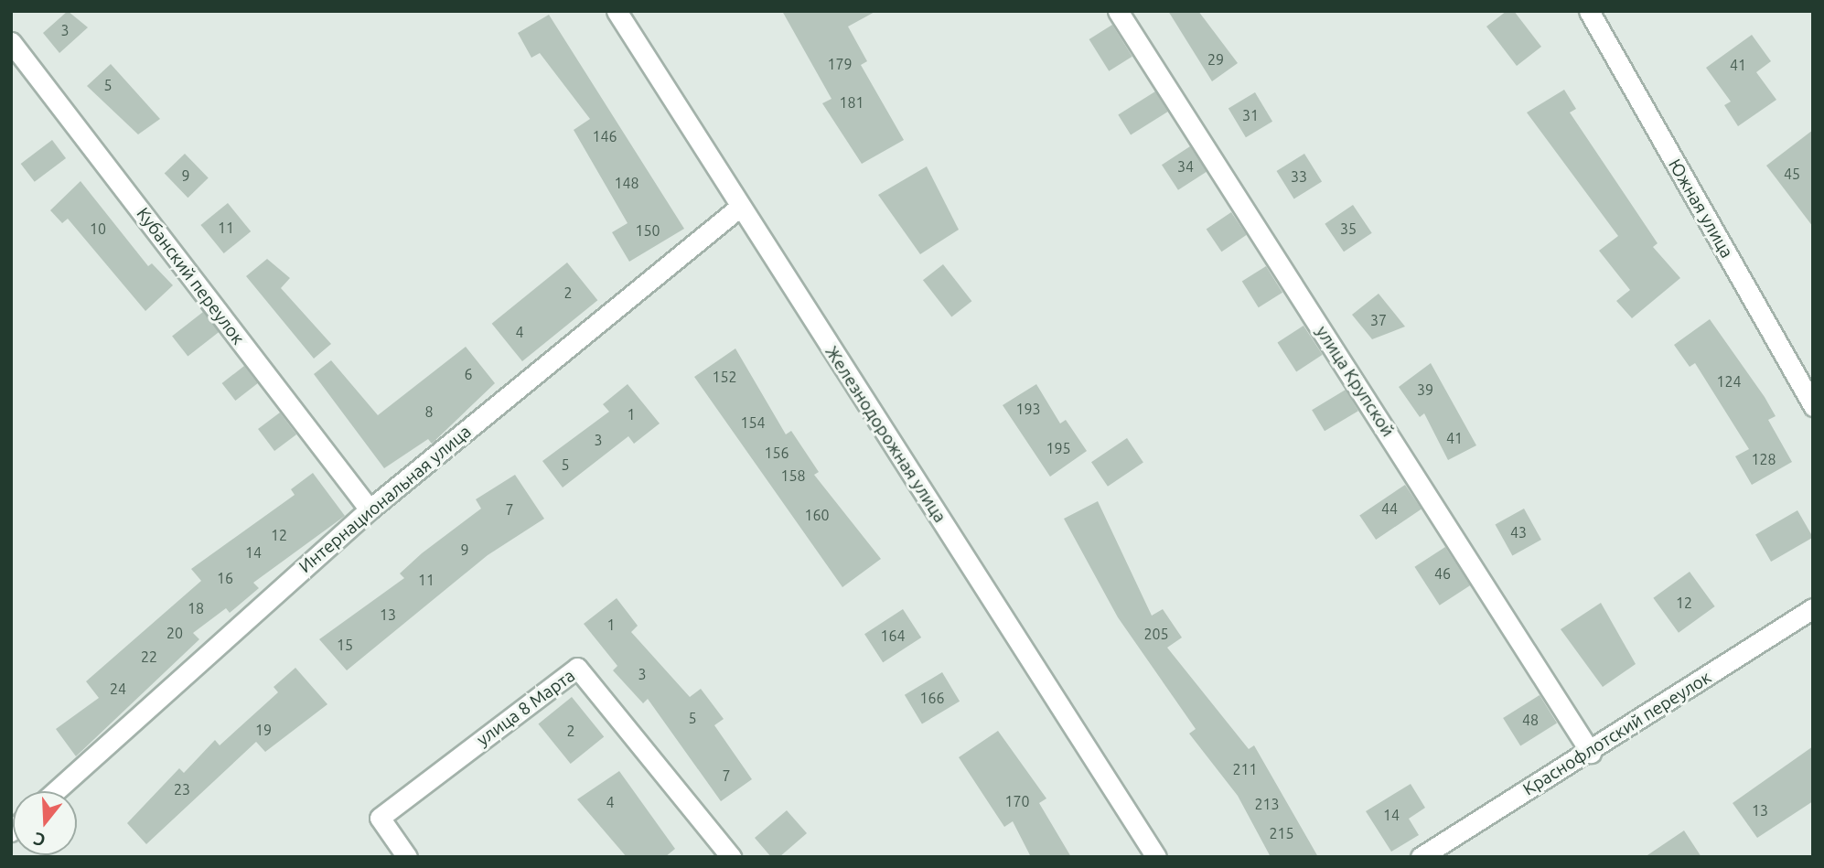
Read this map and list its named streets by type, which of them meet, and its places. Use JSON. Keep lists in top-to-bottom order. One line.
{"streets":{"street":["Южная улица","Кубанский переулок","улица Крупской","Железнодорожная улица","Интернациональная улица","улица 8 Марта","Краснофлотский переулок"]},"crossings":[["Кубанский переулок","Интернациональная улица"],["улица Крупской","Краснофлотский переулок"],["Железнодорожная улица","Интернациональная улица"]],"house_numbers":["3","29","179","41","5","181","31","146","34","45","9","33","148","11","10","35","150","2","37","4","6","152","124","39","193","8","1","154","41","3","195","156","128","5","158","44","7","160","43","12","9","14","46","16","11","12","18","13","1","20","205","164","15","22","3","24","166","5","48","19","2","211","7","23","170","4","213","13","14","215"],"north":"bottom"}
